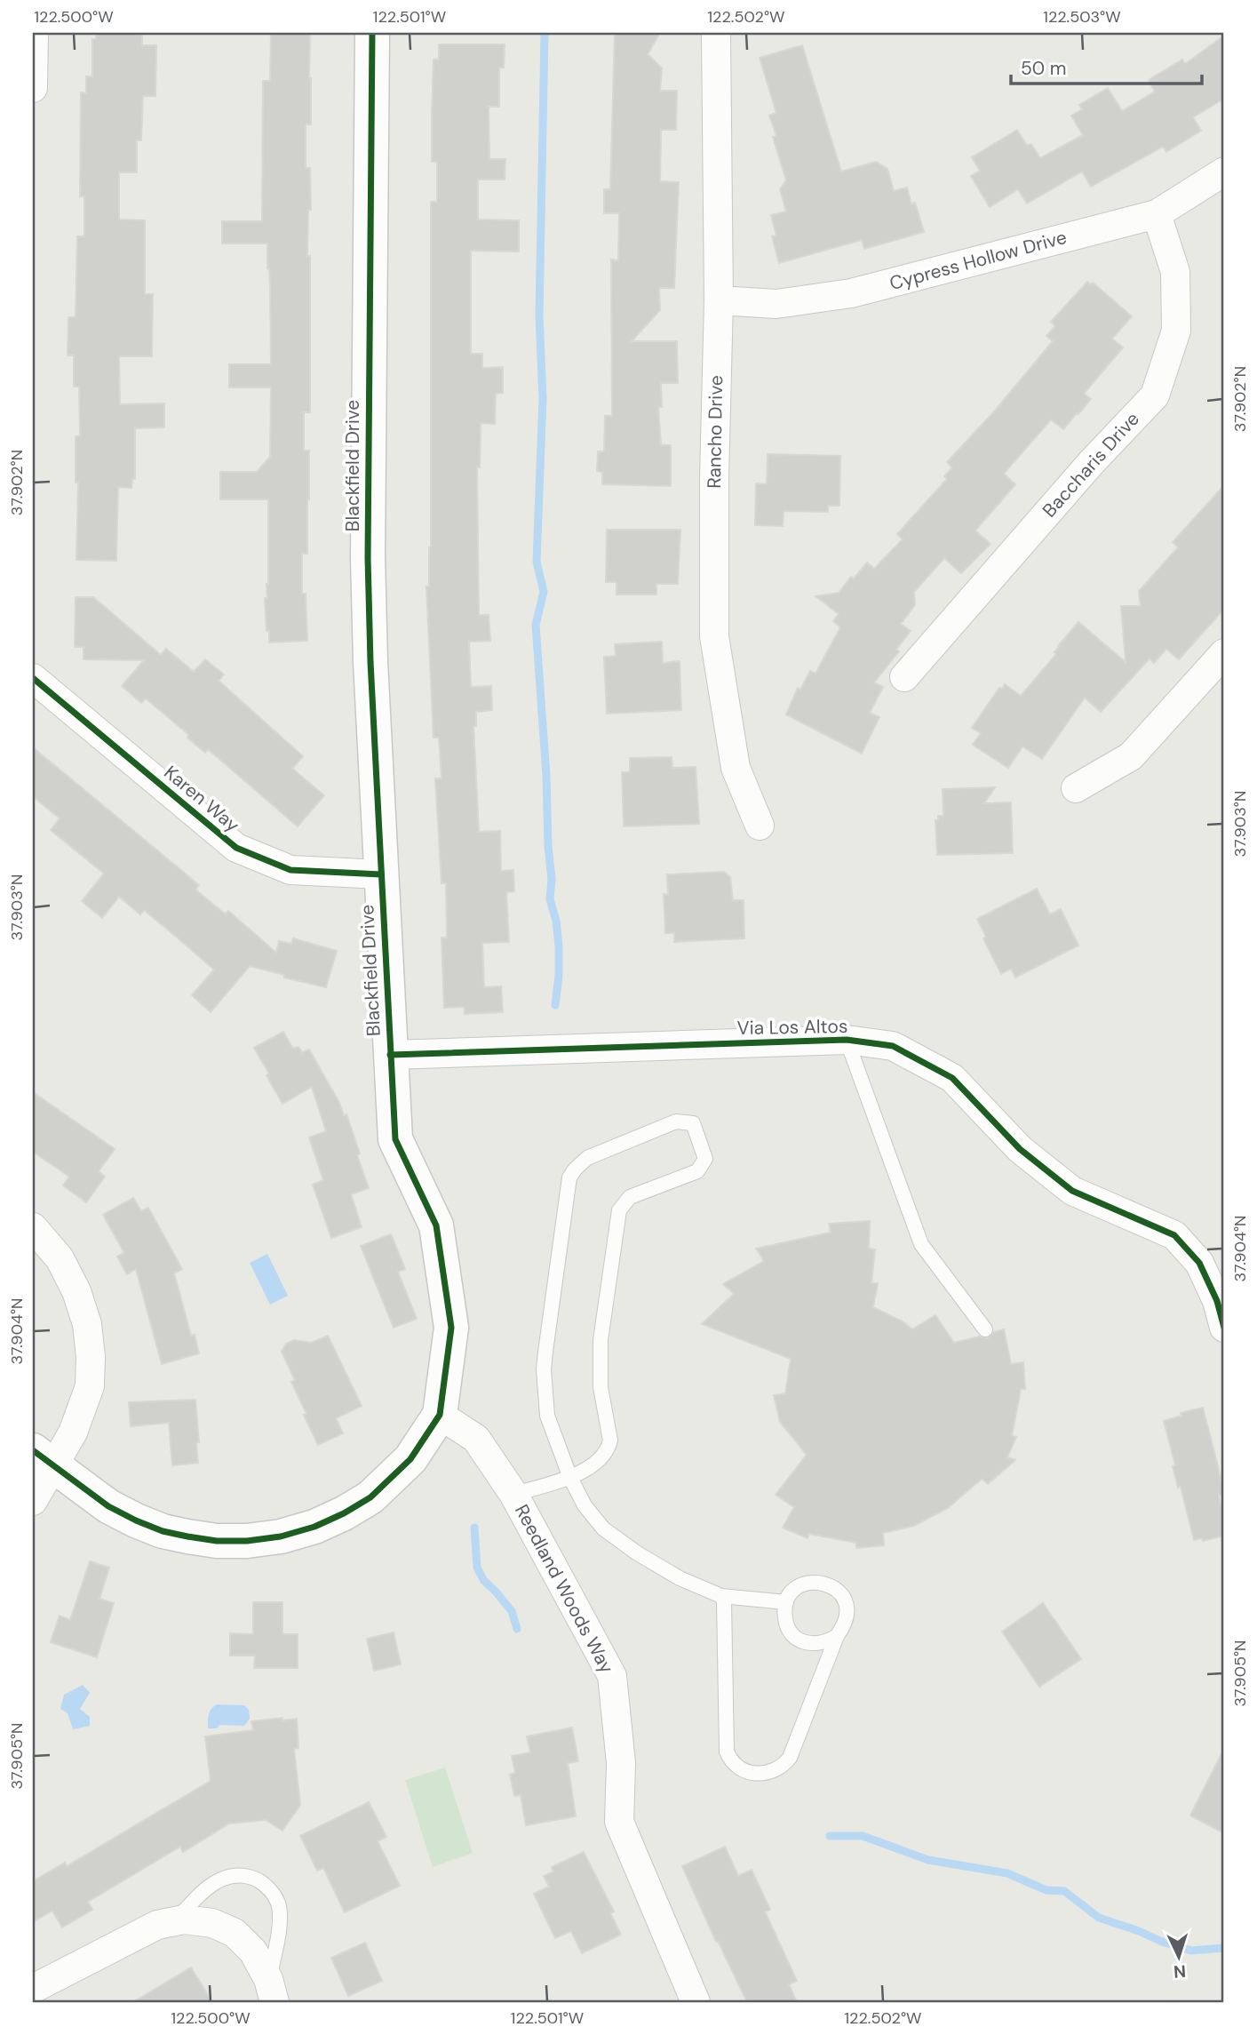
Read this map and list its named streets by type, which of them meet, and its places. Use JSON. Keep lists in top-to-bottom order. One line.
{"streets":{"street":["Cypress Hollow Drive","Rancho Drive","Baccharis Drive","Blackfield Drive","Karen Way","Via Los Altos","Reedland Woods Way"]},"crossings":[["Cypress Hollow Drive","Rancho Drive"],["Cypress Hollow Drive","Baccharis Drive"],["Blackfield Drive","Karen Way"],["Blackfield Drive","Via Los Altos"],["Blackfield Drive","Reedland Woods Way"]],"scale_bar":"50 m","north":"bottom","coordinates":["122.500°W","122.501°W","122.502°W","122.503°W","37.902°N","37.903°N","37.904°N","37.905°N"]}
